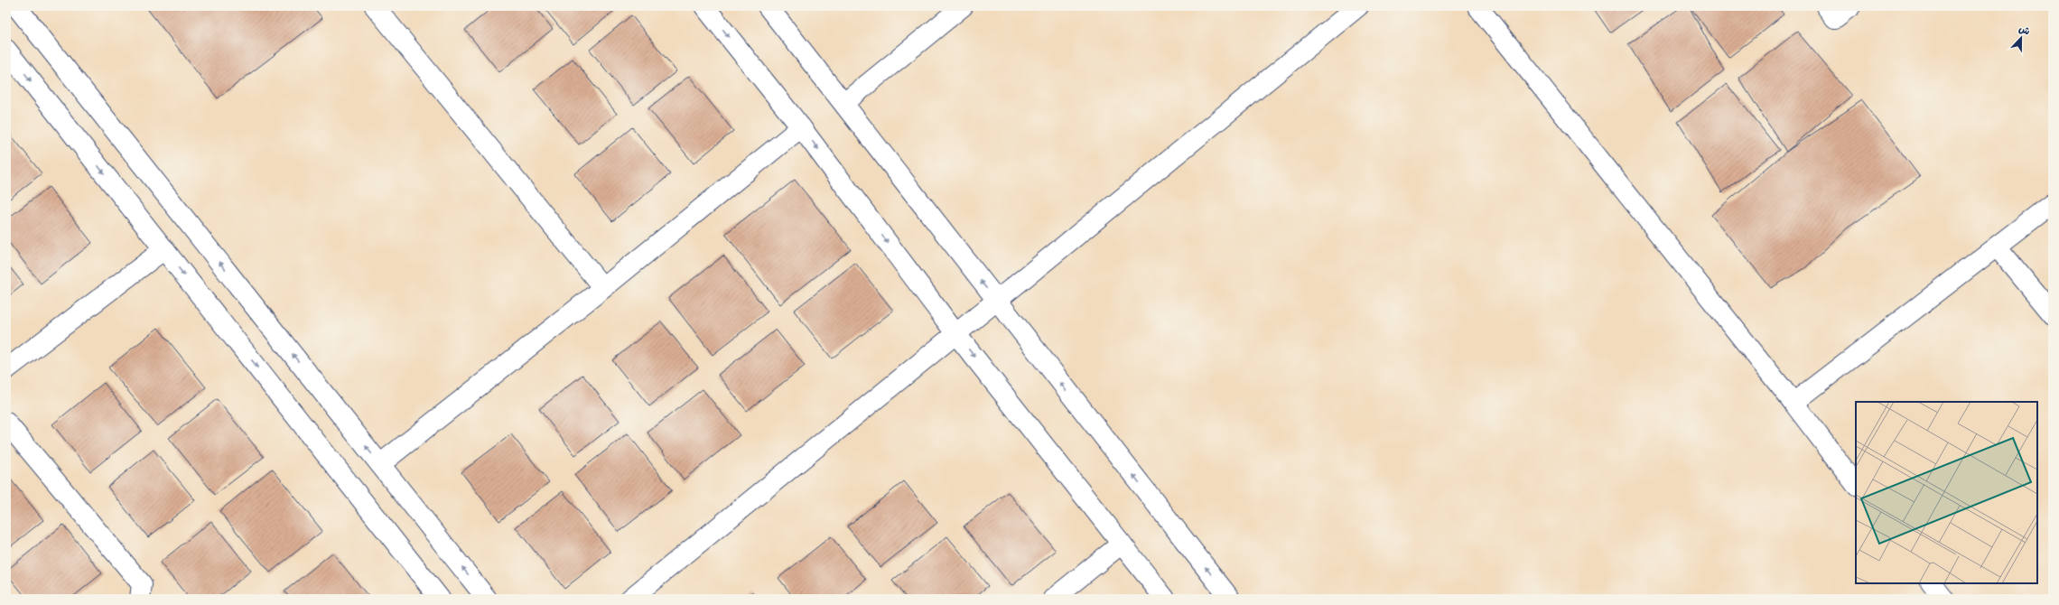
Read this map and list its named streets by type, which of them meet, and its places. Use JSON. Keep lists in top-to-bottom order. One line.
{"north":"top"}
